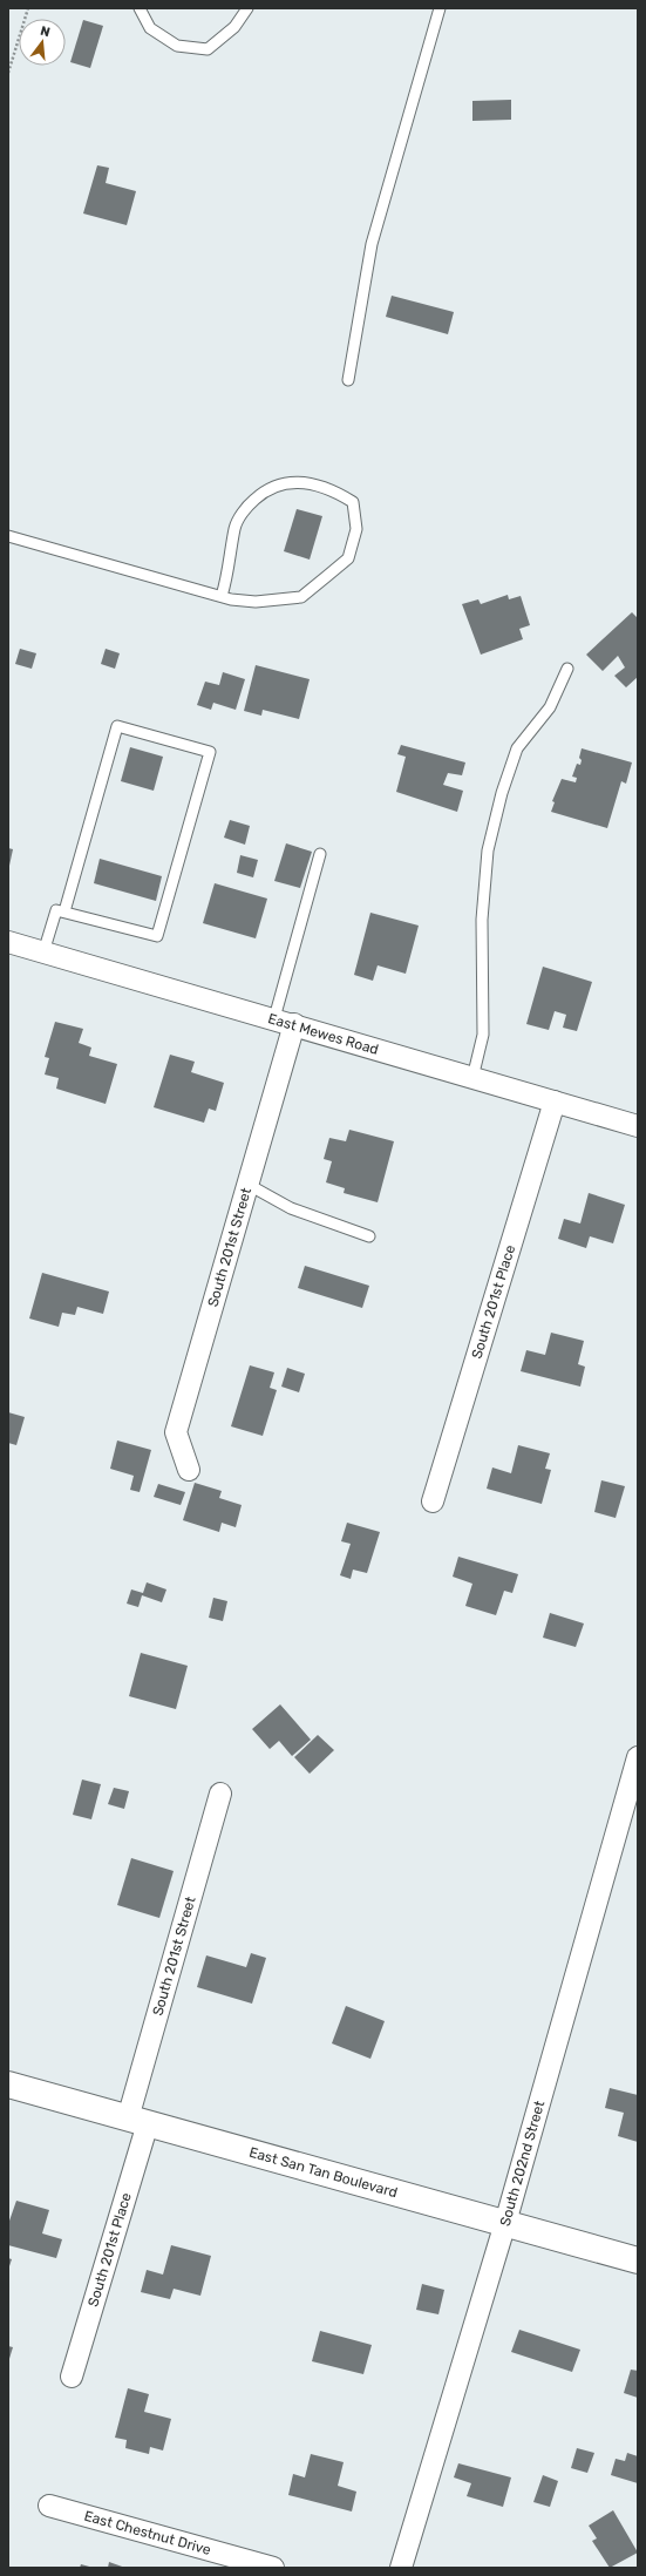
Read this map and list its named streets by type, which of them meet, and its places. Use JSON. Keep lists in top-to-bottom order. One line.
{"streets":{"street":["East Mewes Road","South 201st Street","South 201st Place","South 202nd Street","East San Tan Boulevard","East Chestnut Drive"]},"crossings":[["East Mewes Road","South 201st Street"],["East Mewes Road","South 201st Place"],["South 201st Street","South 201st Place"],["South 201st Street","East San Tan Boulevard"],["South 201st Place","East San Tan Boulevard"],["South 202nd Street","East San Tan Boulevard"]],"north":"top"}
